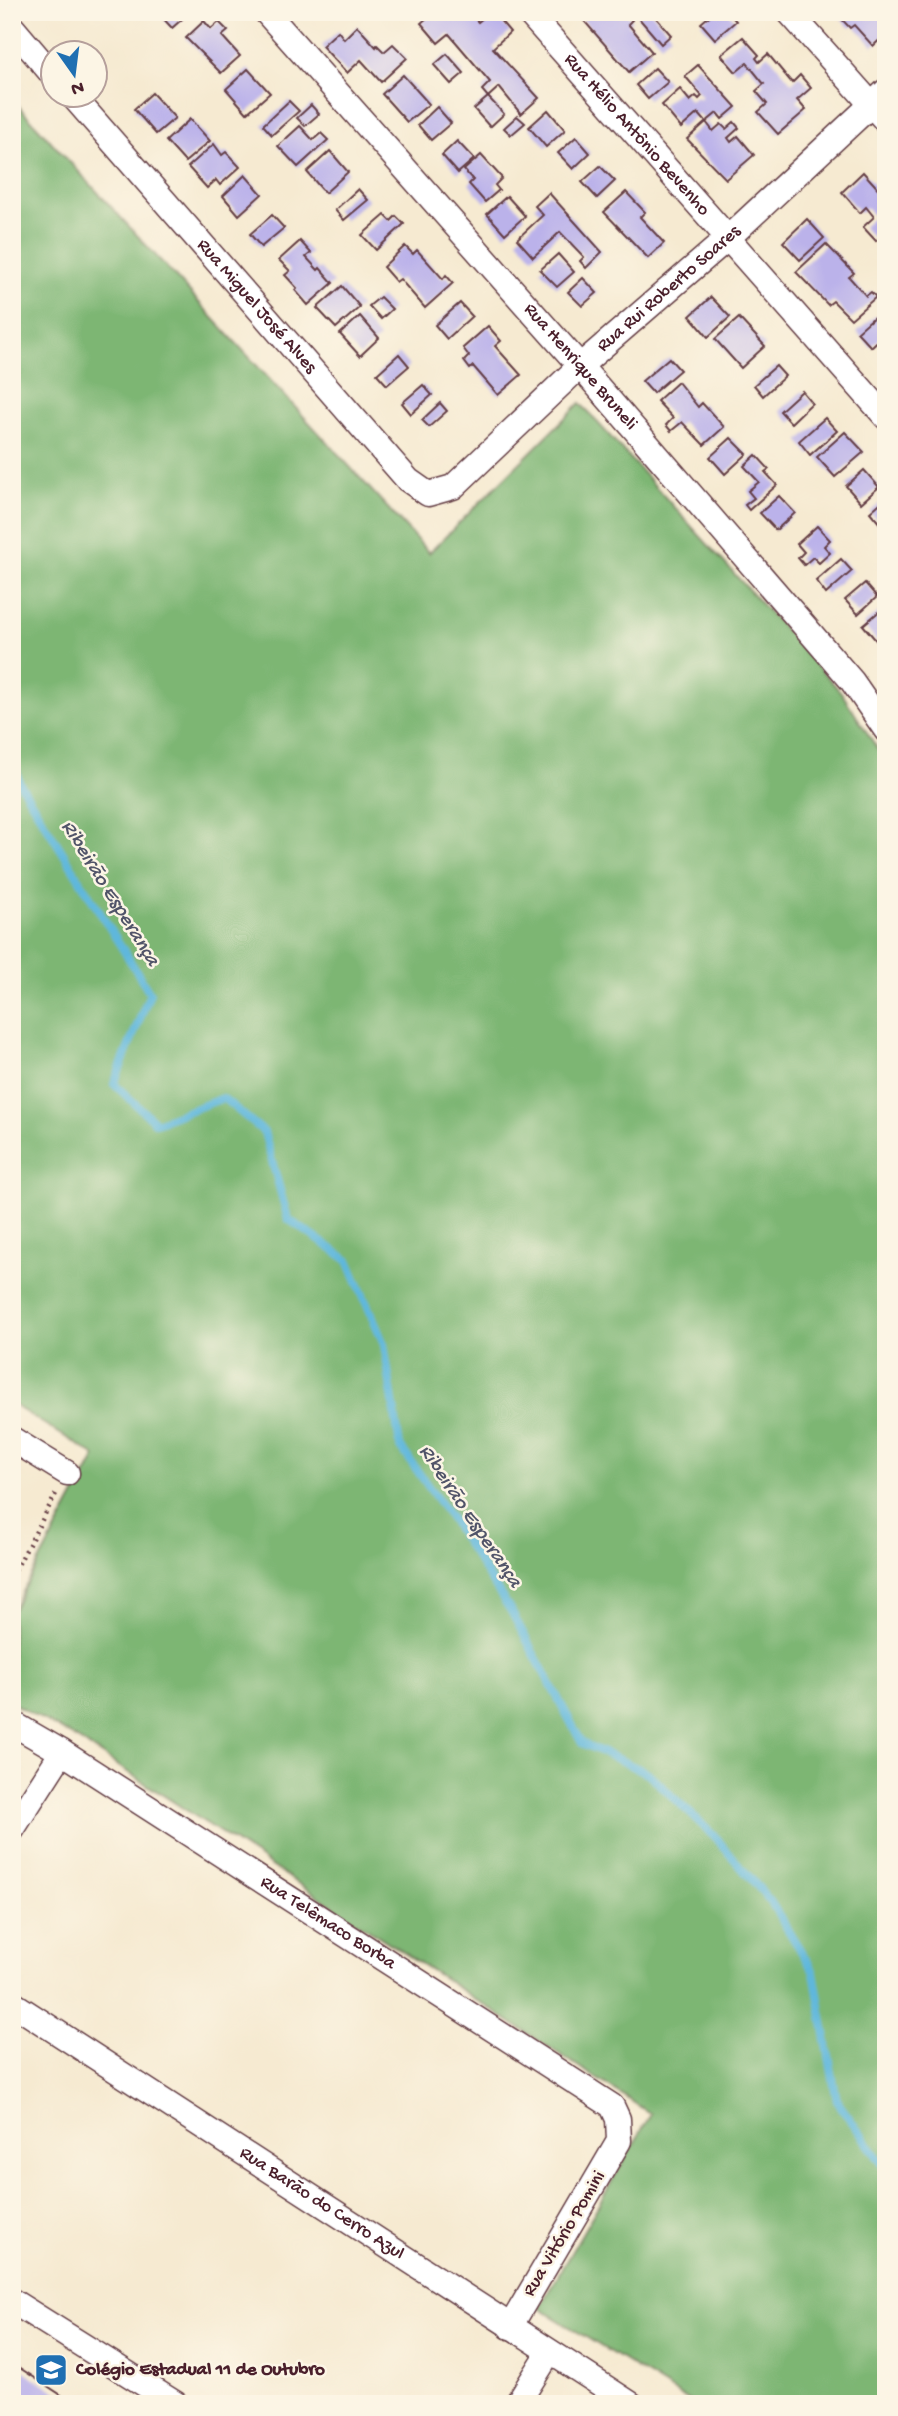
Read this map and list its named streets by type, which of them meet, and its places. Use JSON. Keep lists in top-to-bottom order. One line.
{"streets":{"street":["Rua Hélio Antônio Bevenho","Rua Rui Roberto Soares","Rua Miguel José Alves","Rua Henrique Bruneli","Rua Telêmaco Borba","Rua Barão do Cerro Azul","Rua Vitório Pomini"]},"crossings":[["Rua Hélio Antônio Bevenho","Rua Rui Roberto Soares"],["Rua Rui Roberto Soares","Rua Miguel José Alves"],["Rua Rui Roberto Soares","Rua Henrique Bruneli"],["Rua Telêmaco Borba","Rua Vitório Pomini"],["Rua Barão do Cerro Azul","Rua Vitório Pomini"]],"water":["Ribeirão Esperança"],"places":{"school or university":["Colégio Estadual 11 de Outubro"]},"north":"bottom"}
